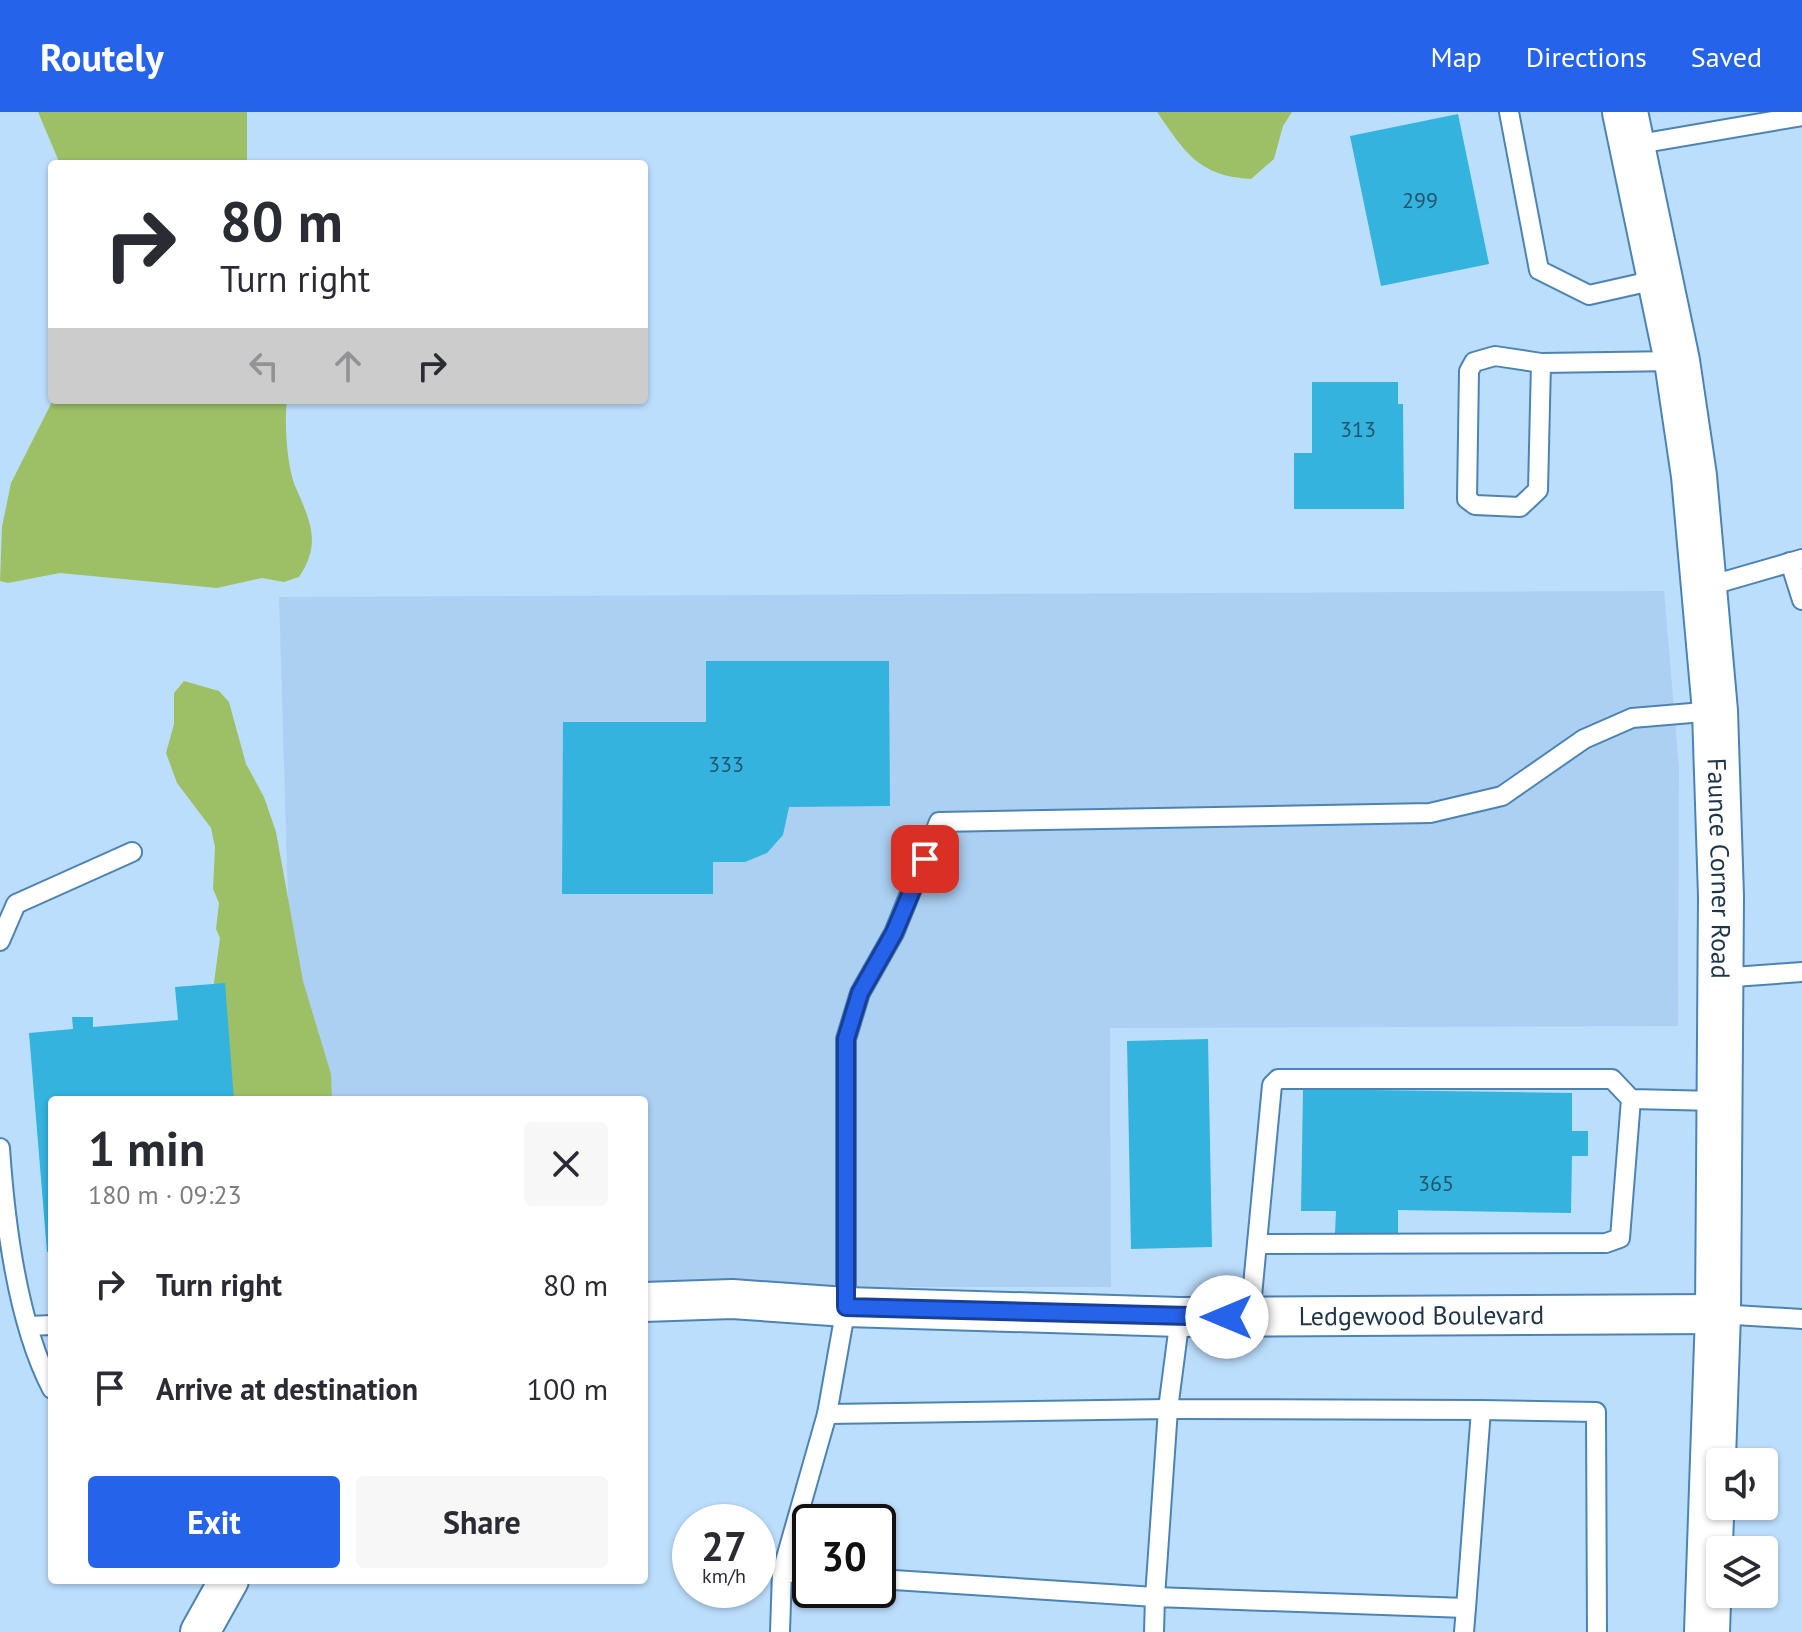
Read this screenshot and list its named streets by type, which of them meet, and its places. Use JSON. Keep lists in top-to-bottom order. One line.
{"streets":{"main road":["Faunce Corner Road"],"street":["Ledgewood Boulevard"]},"crossings":[["Faunce Corner Road","Ledgewood Boulevard"]],"house_numbers":["299","313","333","365"],"page":{"header":"Routely","nav":["Map","Directions","Saved"],"turn":["80 m","Turn right"],"heading":["1 min","180 m · 09:23"],"list":[{"name":"Turn right","value":"80 m"},{"name":"Arrive at destination","value":"100 m"}],"buttons":["Exit","Share"],"speed":"27 km/h","limit":"30"}}
